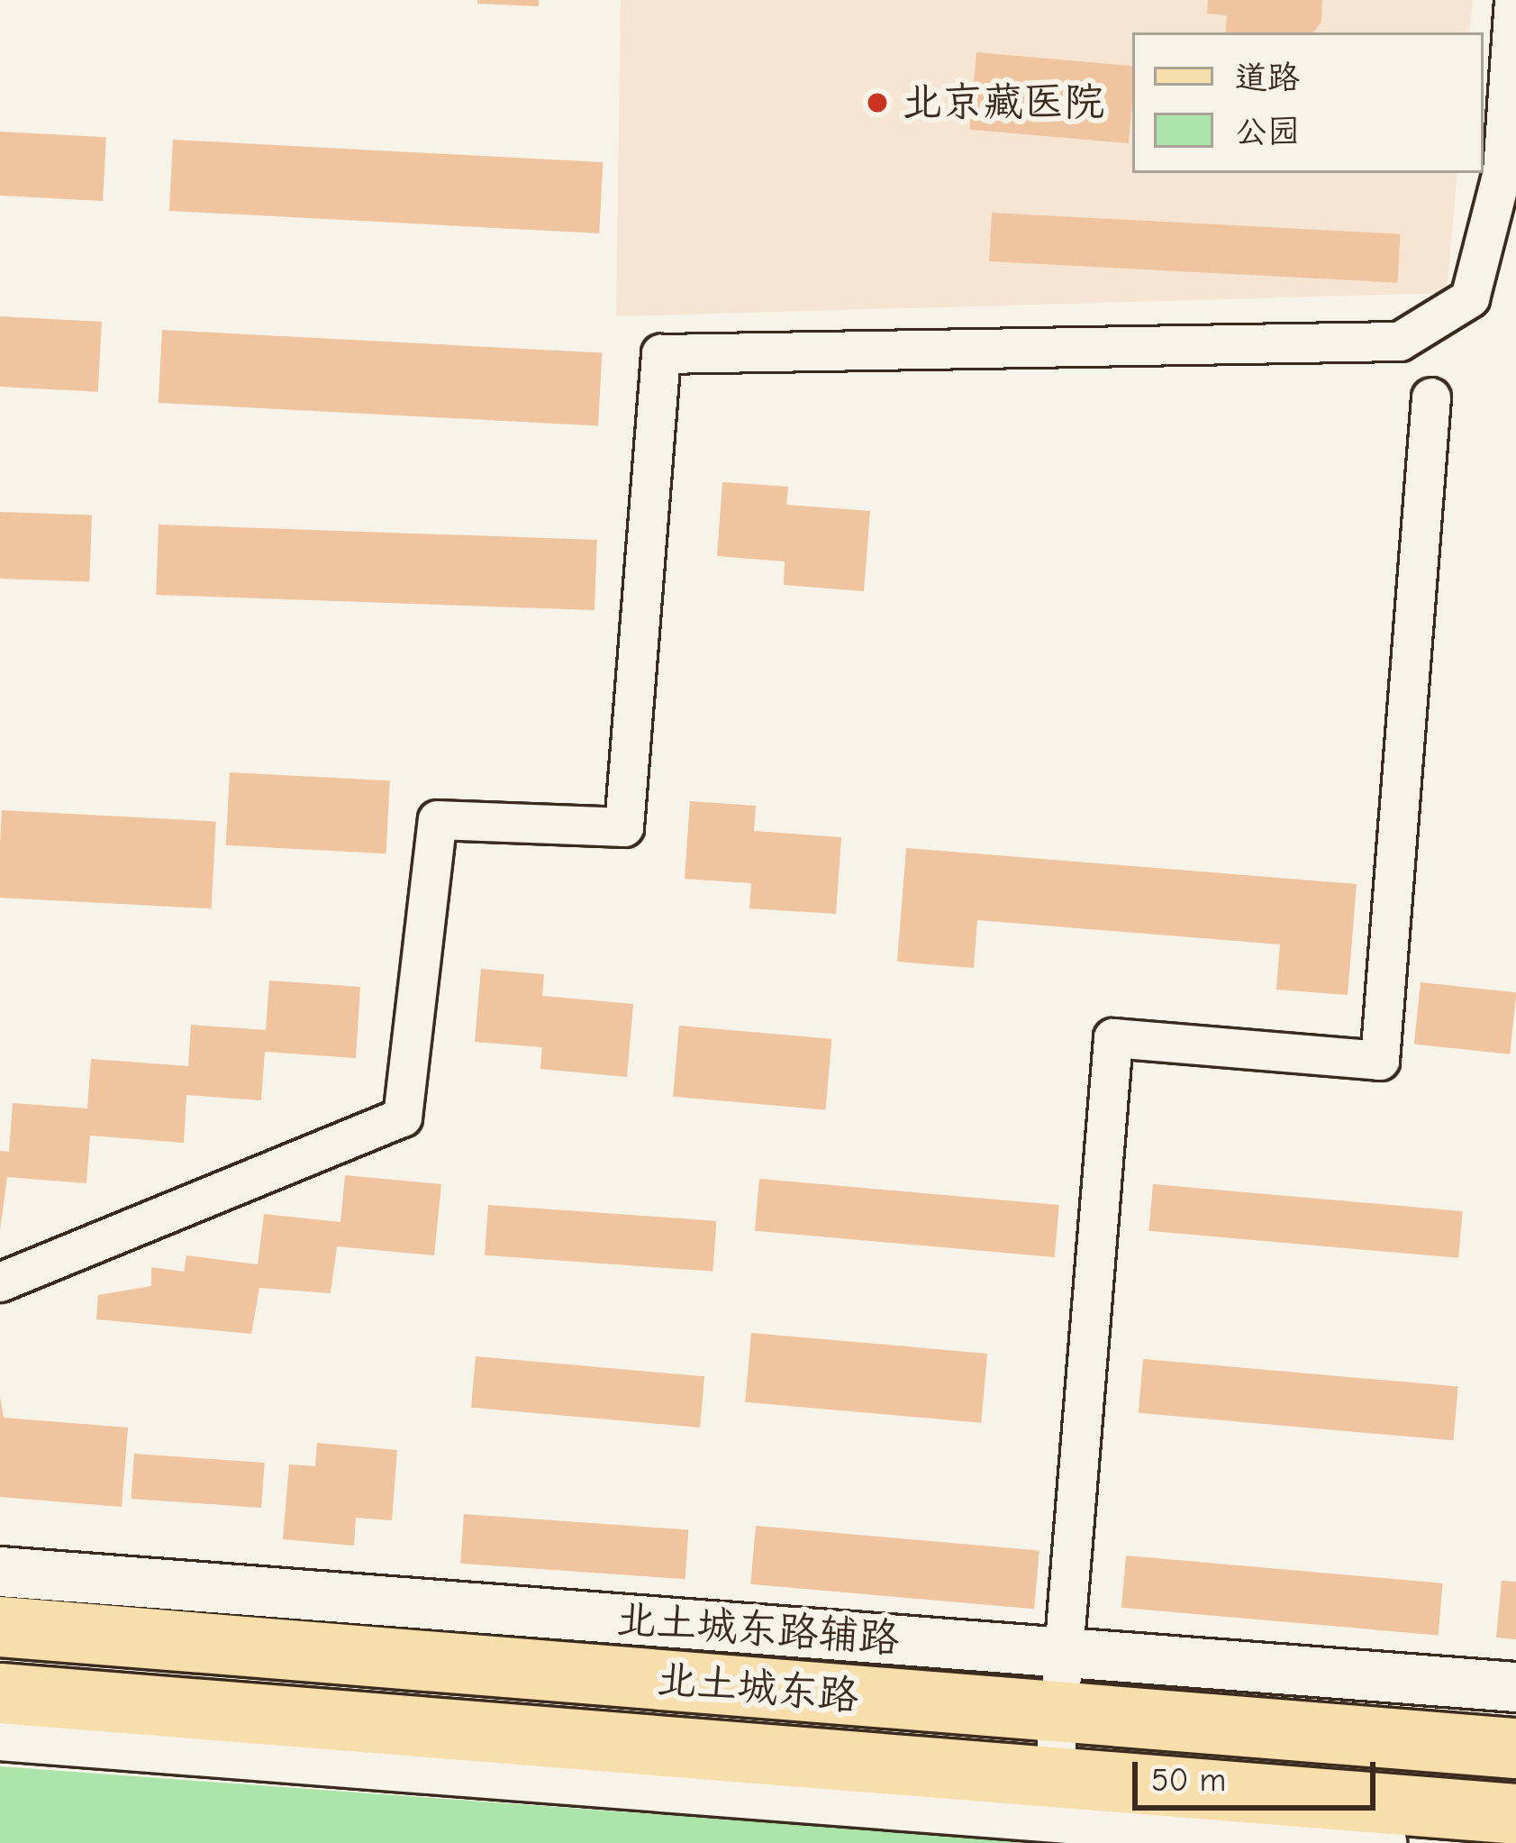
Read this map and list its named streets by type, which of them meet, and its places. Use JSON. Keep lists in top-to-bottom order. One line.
{"streets":{"main road":["北土城东路"],"street":["北土城东路辅路"]},"places":["北京藏医院"],"legend":["道路","公园"],"scale_bar":"50 m"}
